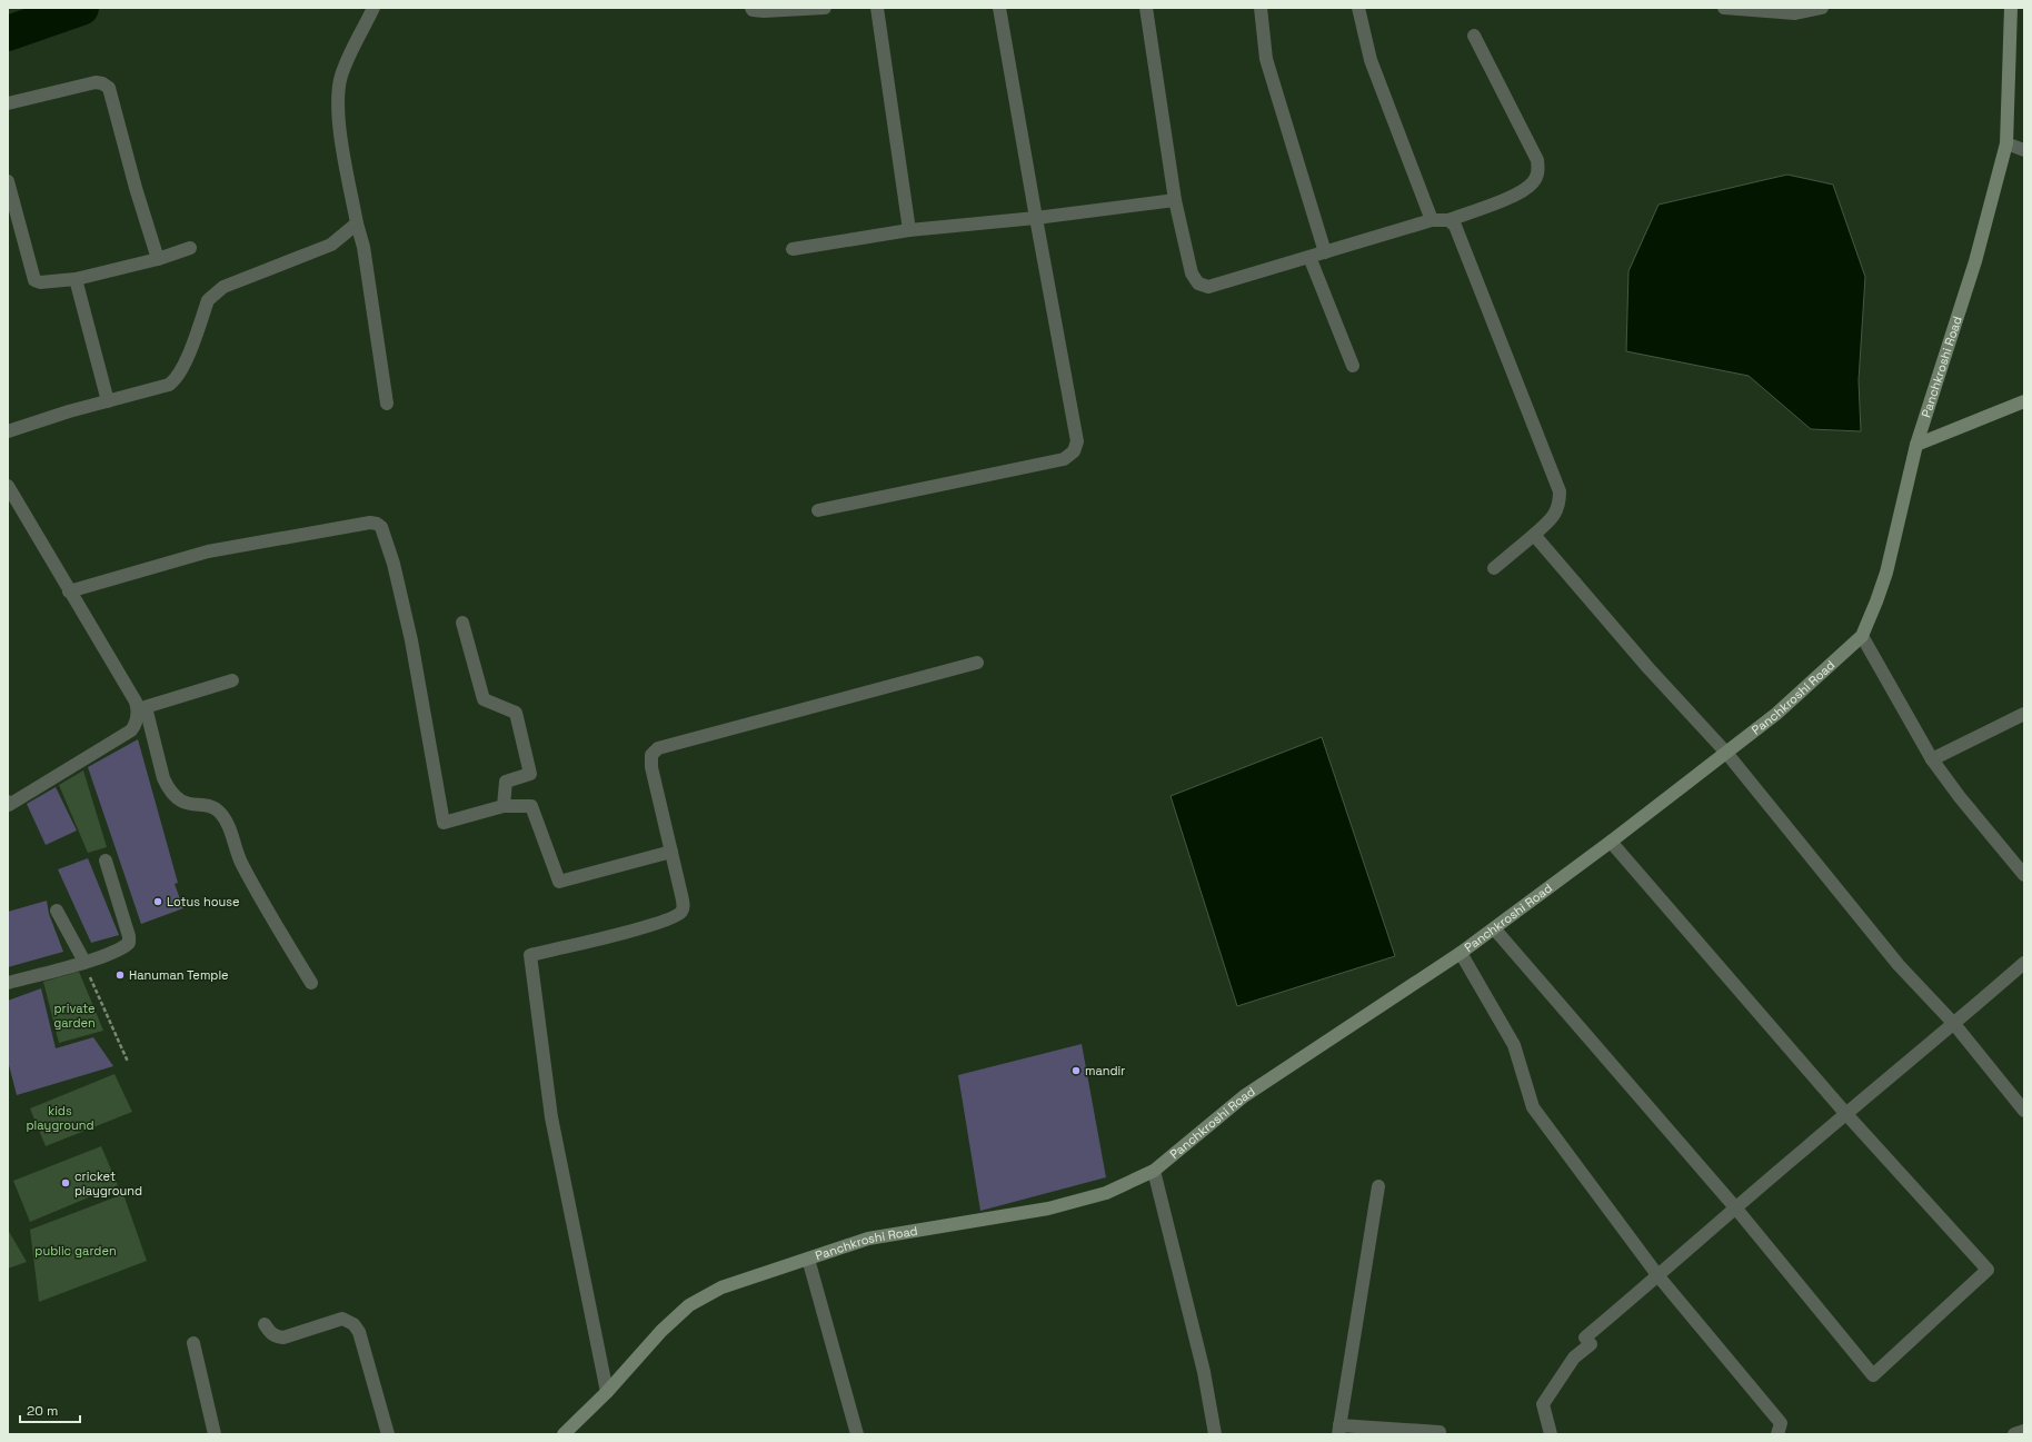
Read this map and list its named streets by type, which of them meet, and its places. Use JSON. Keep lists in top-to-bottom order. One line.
{"streets":{"street":["Panchkroshi Road"]},"parks":["private garden","kids playground","public garden"],"places":["Lotus house","Hanuman Temple","mandir","cricket playground"],"scale_bar":"20 m"}
